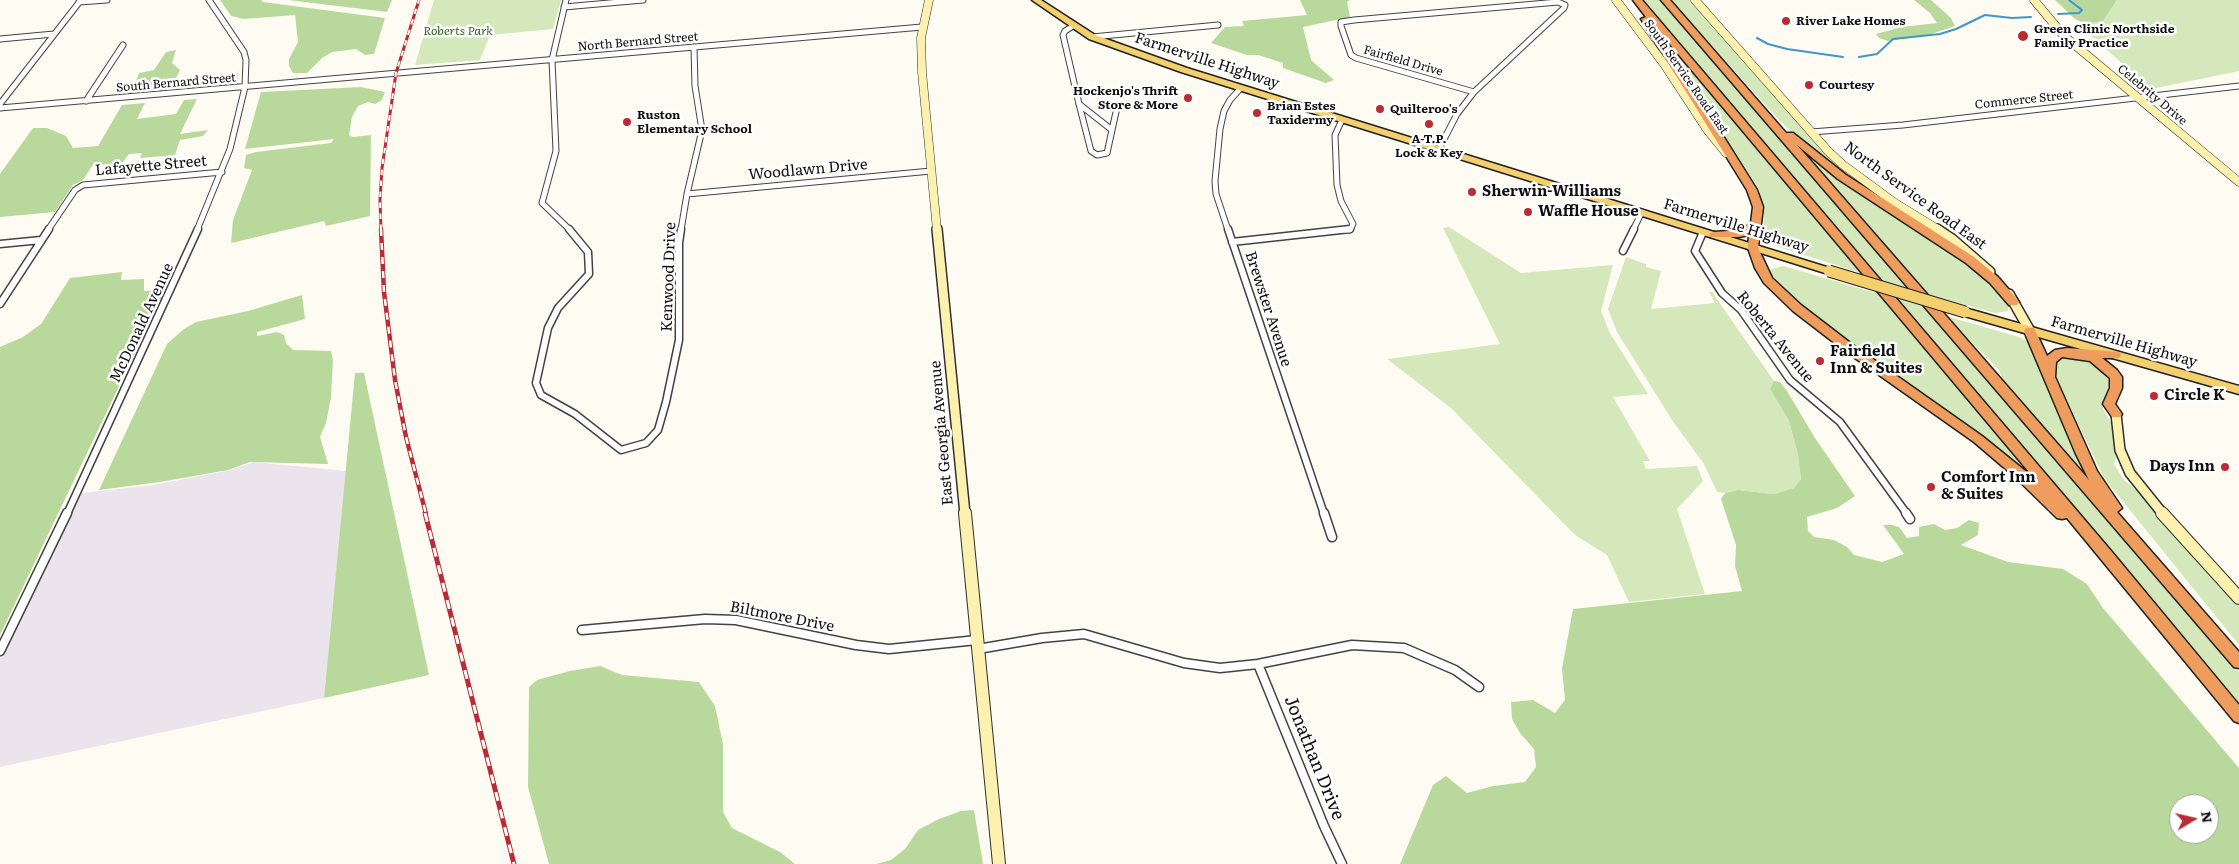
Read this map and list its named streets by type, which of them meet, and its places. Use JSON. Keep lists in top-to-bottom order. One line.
{"streets":{"main road":["Farmerville Highway","South Service Road East","Celebrity Drive","North Service Road East","East Georgia Avenue"],"street":["North Bernard Street","Fairfield Drive","South Bernard Street","Commerce Street","Lafayette Street","Woodlawn Drive","Kenwood Drive","Brewster Avenue","McDonald Avenue","Roberta Avenue","Biltmore Drive","Jonathan Drive"]},"crossings":[["North Bernard Street","South Bernard Street"],["North Bernard Street","Kenwood Drive"],["North Bernard Street","East Georgia Avenue"],["Farmerville Highway","Fairfield Drive"],["Farmerville Highway","North Service Road East"],["Farmerville Highway","Brewster Avenue"],["Farmerville Highway","Roberta Avenue"],["South Bernard Street","McDonald Avenue"],["Celebrity Drive","Commerce Street"],["Commerce Street","North Service Road East"],["Lafayette Street","McDonald Avenue"],["Woodlawn Drive","Kenwood Drive"],["Woodlawn Drive","East Georgia Avenue"],["East Georgia Avenue","Biltmore Drive"],["Biltmore Drive","Jonathan Drive"]],"parks":["Roberts Park"],"places":["River Lake Homes","Green Clinic Northside Family Practice","Courtesy","Hockenjo's Thrift Store & More","Quilteroo's","Brian Estes Taxidermy","Ruston Elementary School","A-T.P. Lock & Key","Sherwin-Williams","Waffle House","Fairfield Inn & Suites","Circle K","Days Inn","Comfort Inn & Suites"],"north":"right"}
